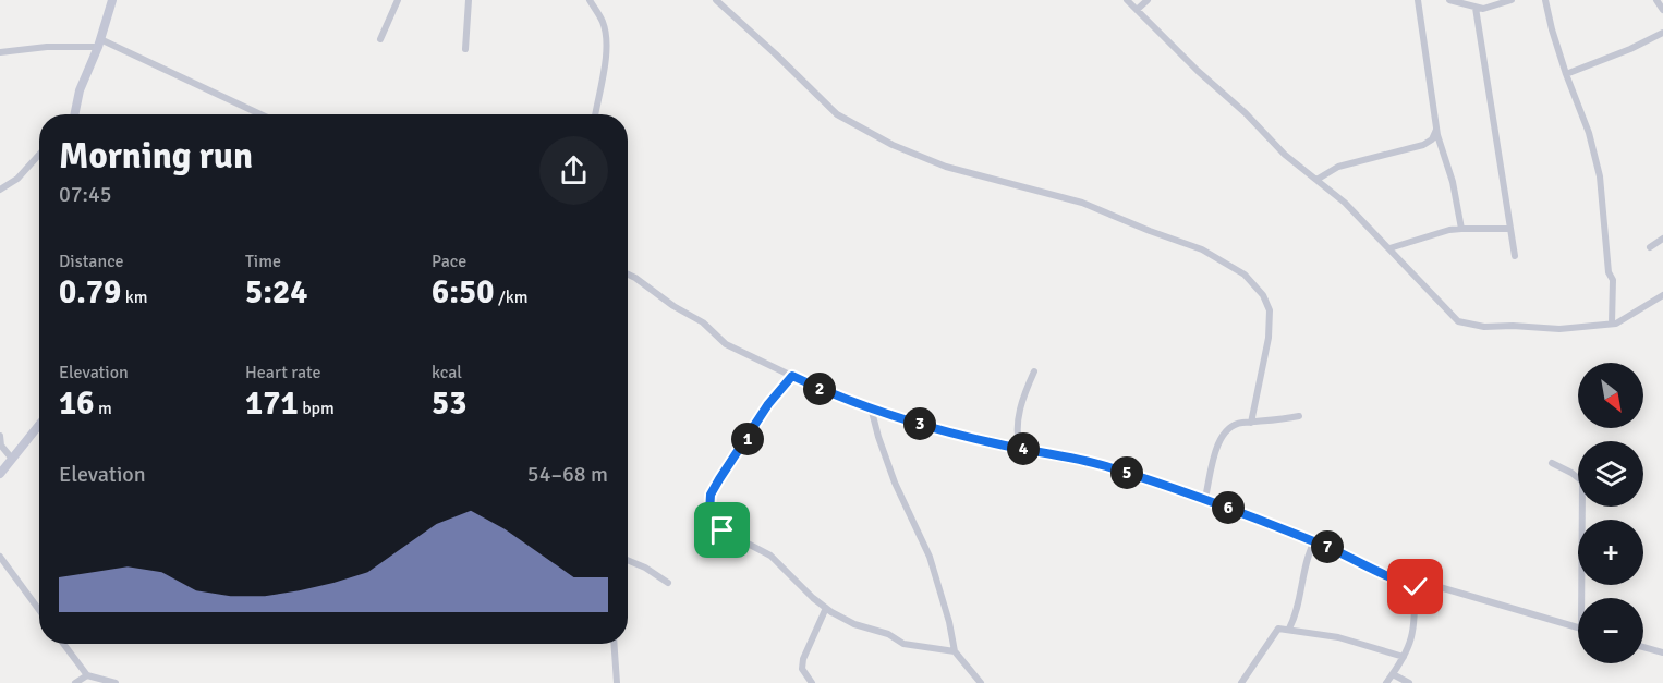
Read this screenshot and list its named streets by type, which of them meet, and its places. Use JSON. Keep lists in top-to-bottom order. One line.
{"north":"bottom right","page":{"heading":["Morning run","07:45"],"stats":[["Distance","0.79 km"],["Time","5:24"],["Pace","6:50 /km"],["Elevation","16 m"],["Heart rate","171 bpm"],["kcal","53"]],"map_buttons":["+","−"],"pins":["2","3","1","4","5","6","7"],"chart":["Elevation","54–68 m"]}}
